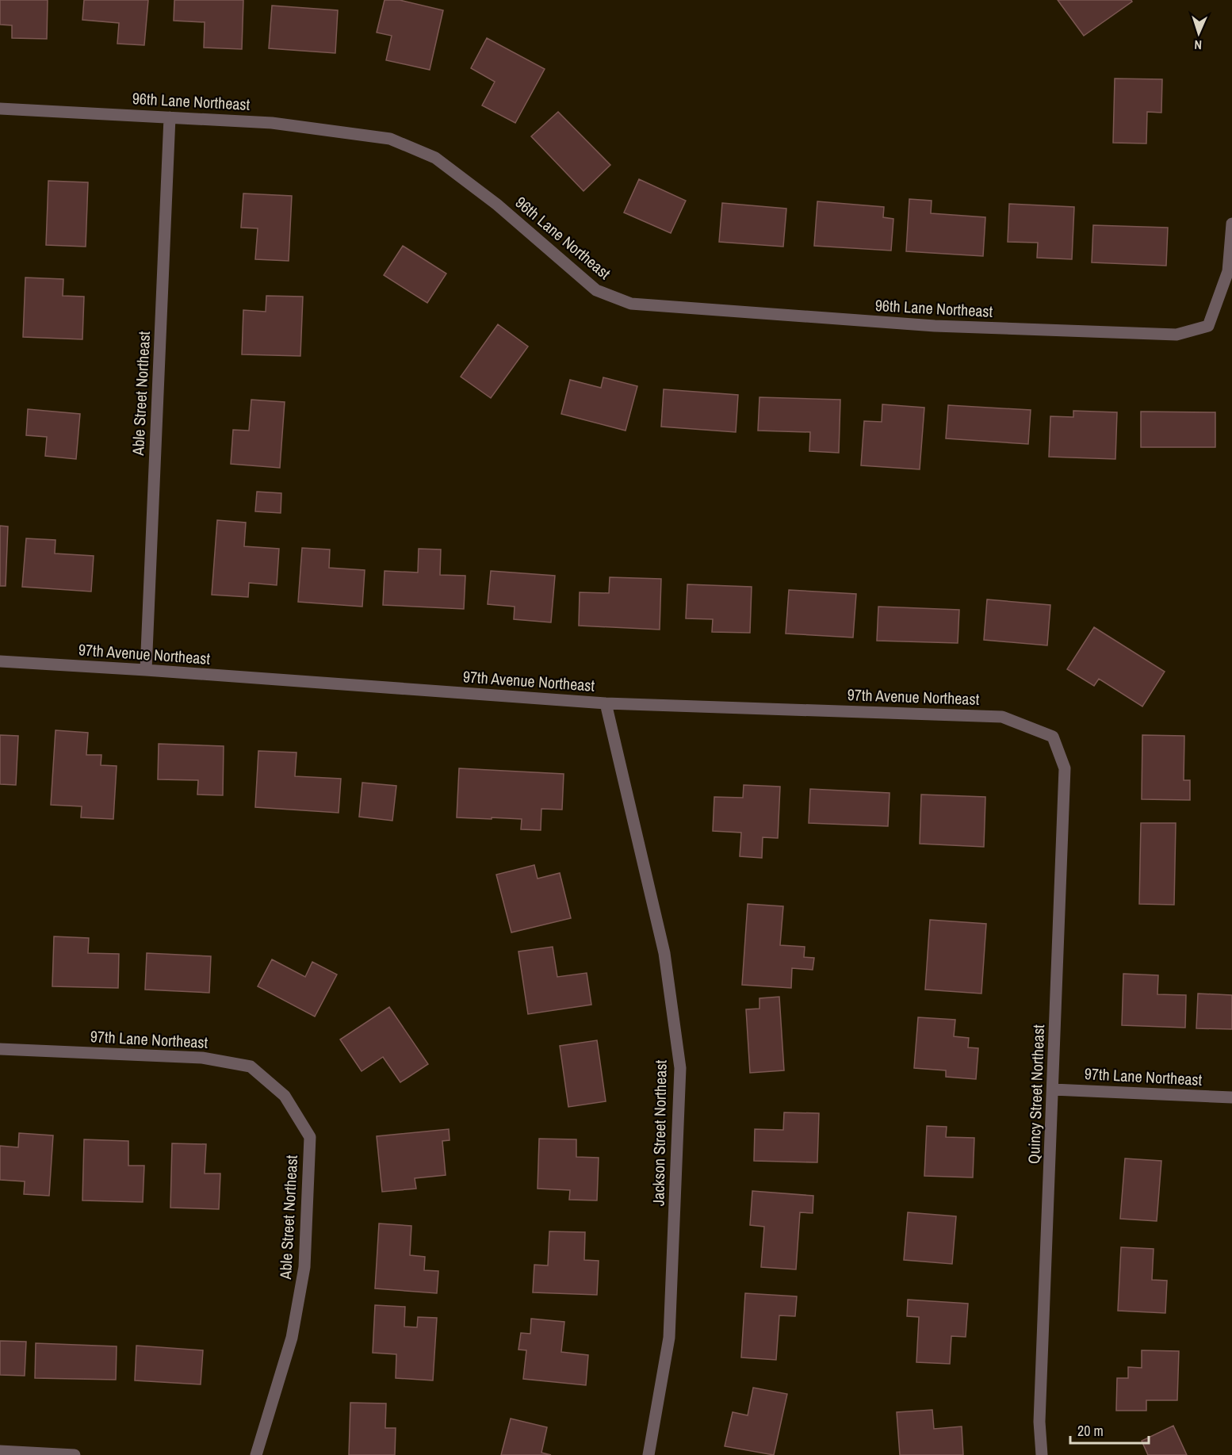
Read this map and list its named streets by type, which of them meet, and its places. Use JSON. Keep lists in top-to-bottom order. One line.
{"streets":{"street":["96th Lane Northeast","Able Street Northeast","97th Avenue Northeast","97th Lane Northeast","Quincy Street Northeast","Jackson Street Northeast"]},"crossings":[["96th Lane Northeast","Able Street Northeast"],["Able Street Northeast","97th Avenue Northeast"],["Able Street Northeast","97th Lane Northeast"],["97th Avenue Northeast","Quincy Street Northeast"],["97th Avenue Northeast","Jackson Street Northeast"],["97th Lane Northeast","Quincy Street Northeast"]],"scale_bar":"20 m","north":"bottom"}
